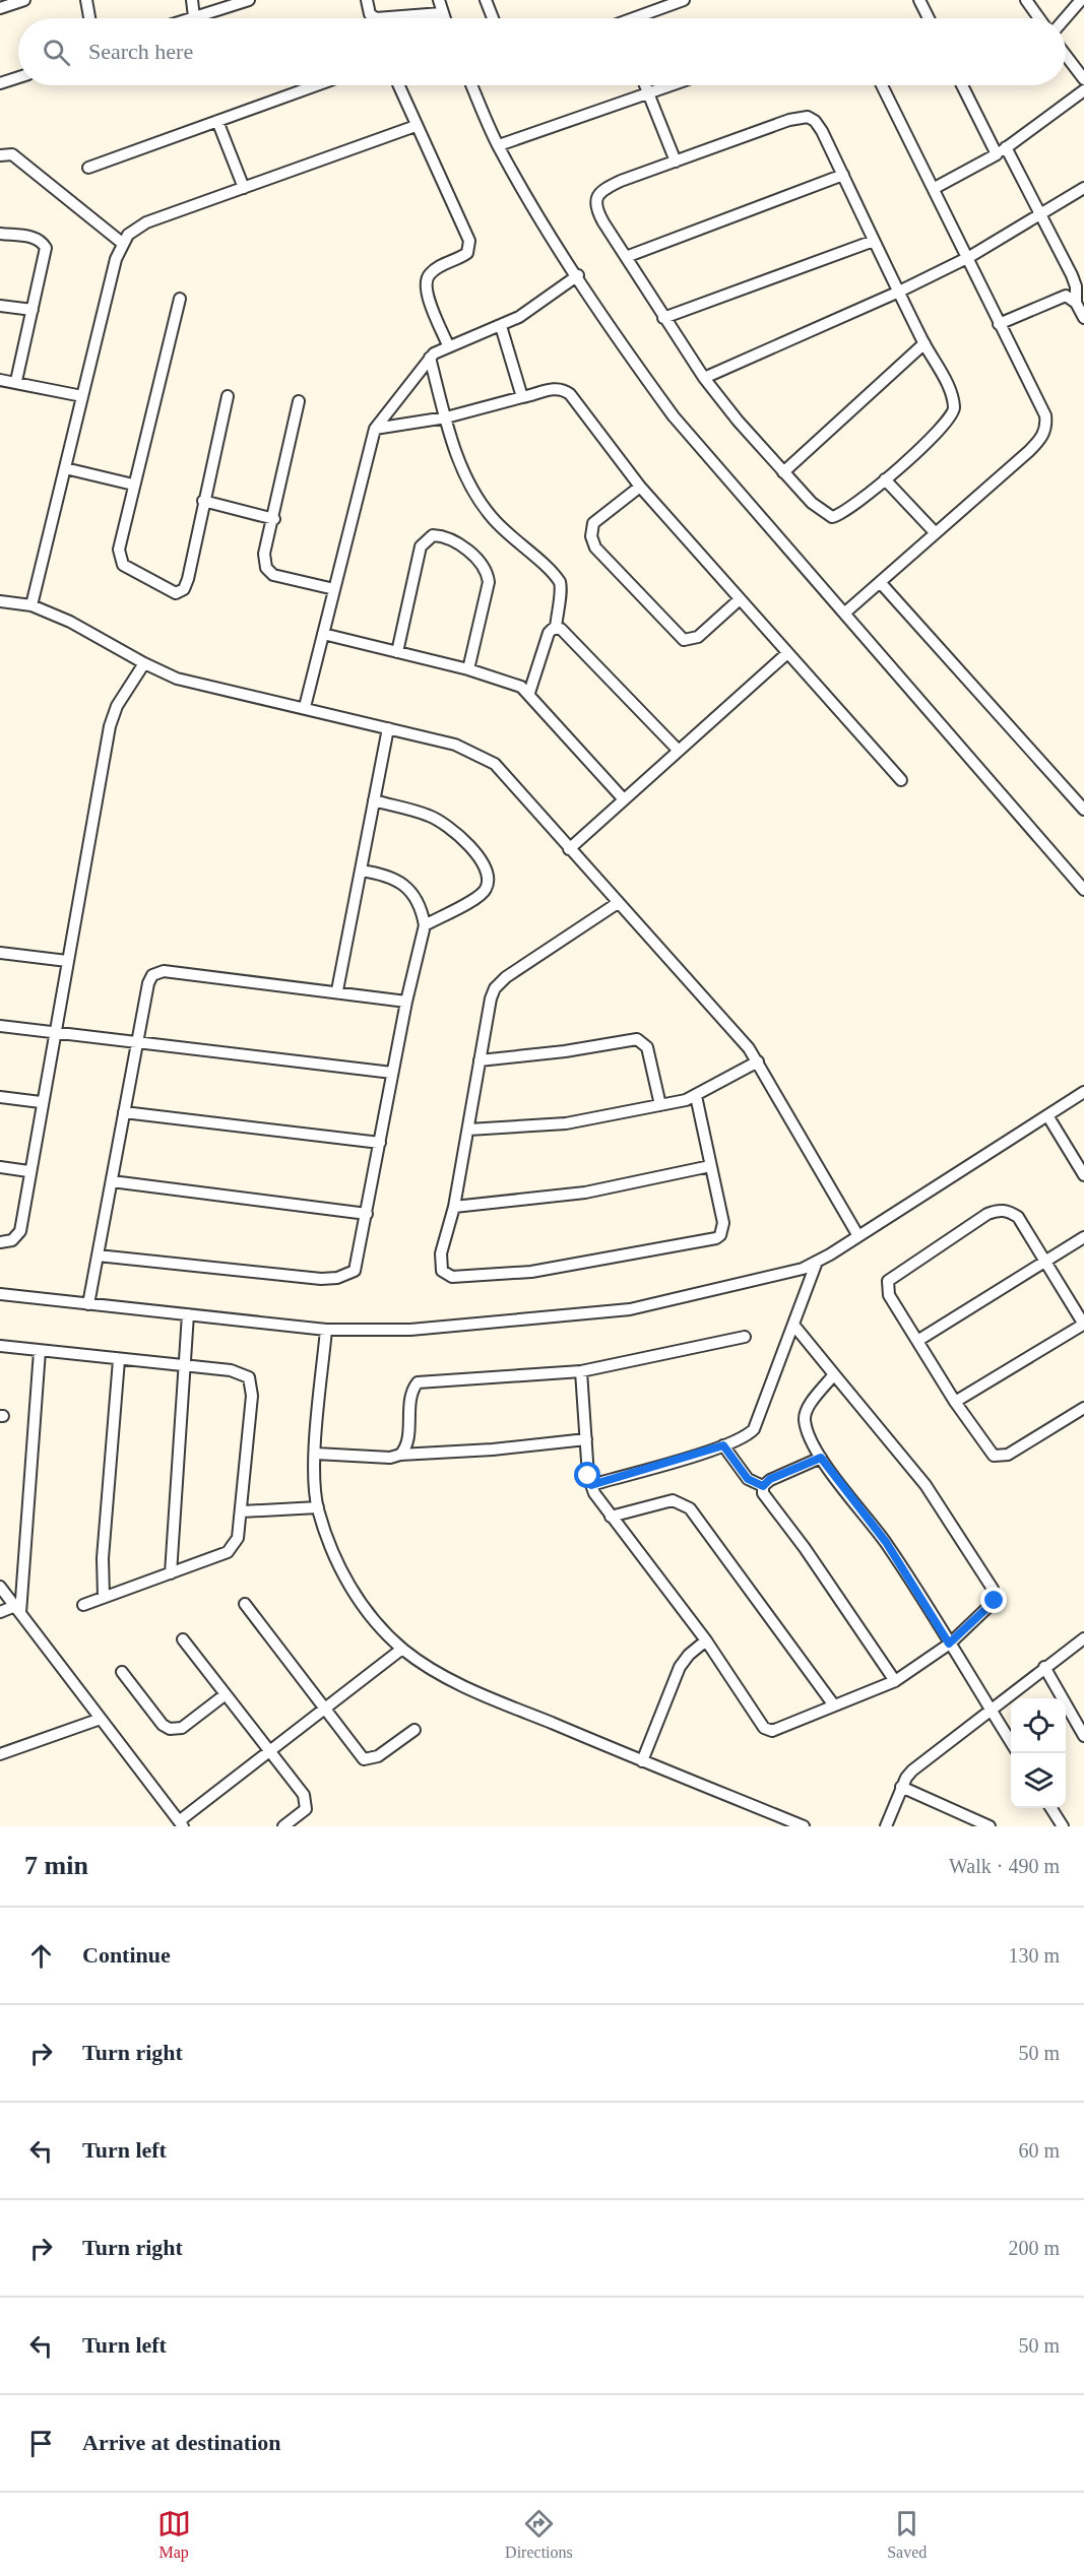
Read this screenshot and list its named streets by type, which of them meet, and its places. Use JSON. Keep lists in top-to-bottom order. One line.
{"page":{"search":"Search here","heading":["7 min","Walk · 490 m"],"list":[["Continue","130 m"],["Turn right","50 m"],["Turn left","60 m"],["Turn right","200 m"],["Turn left","50 m"],"Arrive at destination"],"nav":["Map","Directions","Saved"]}}
